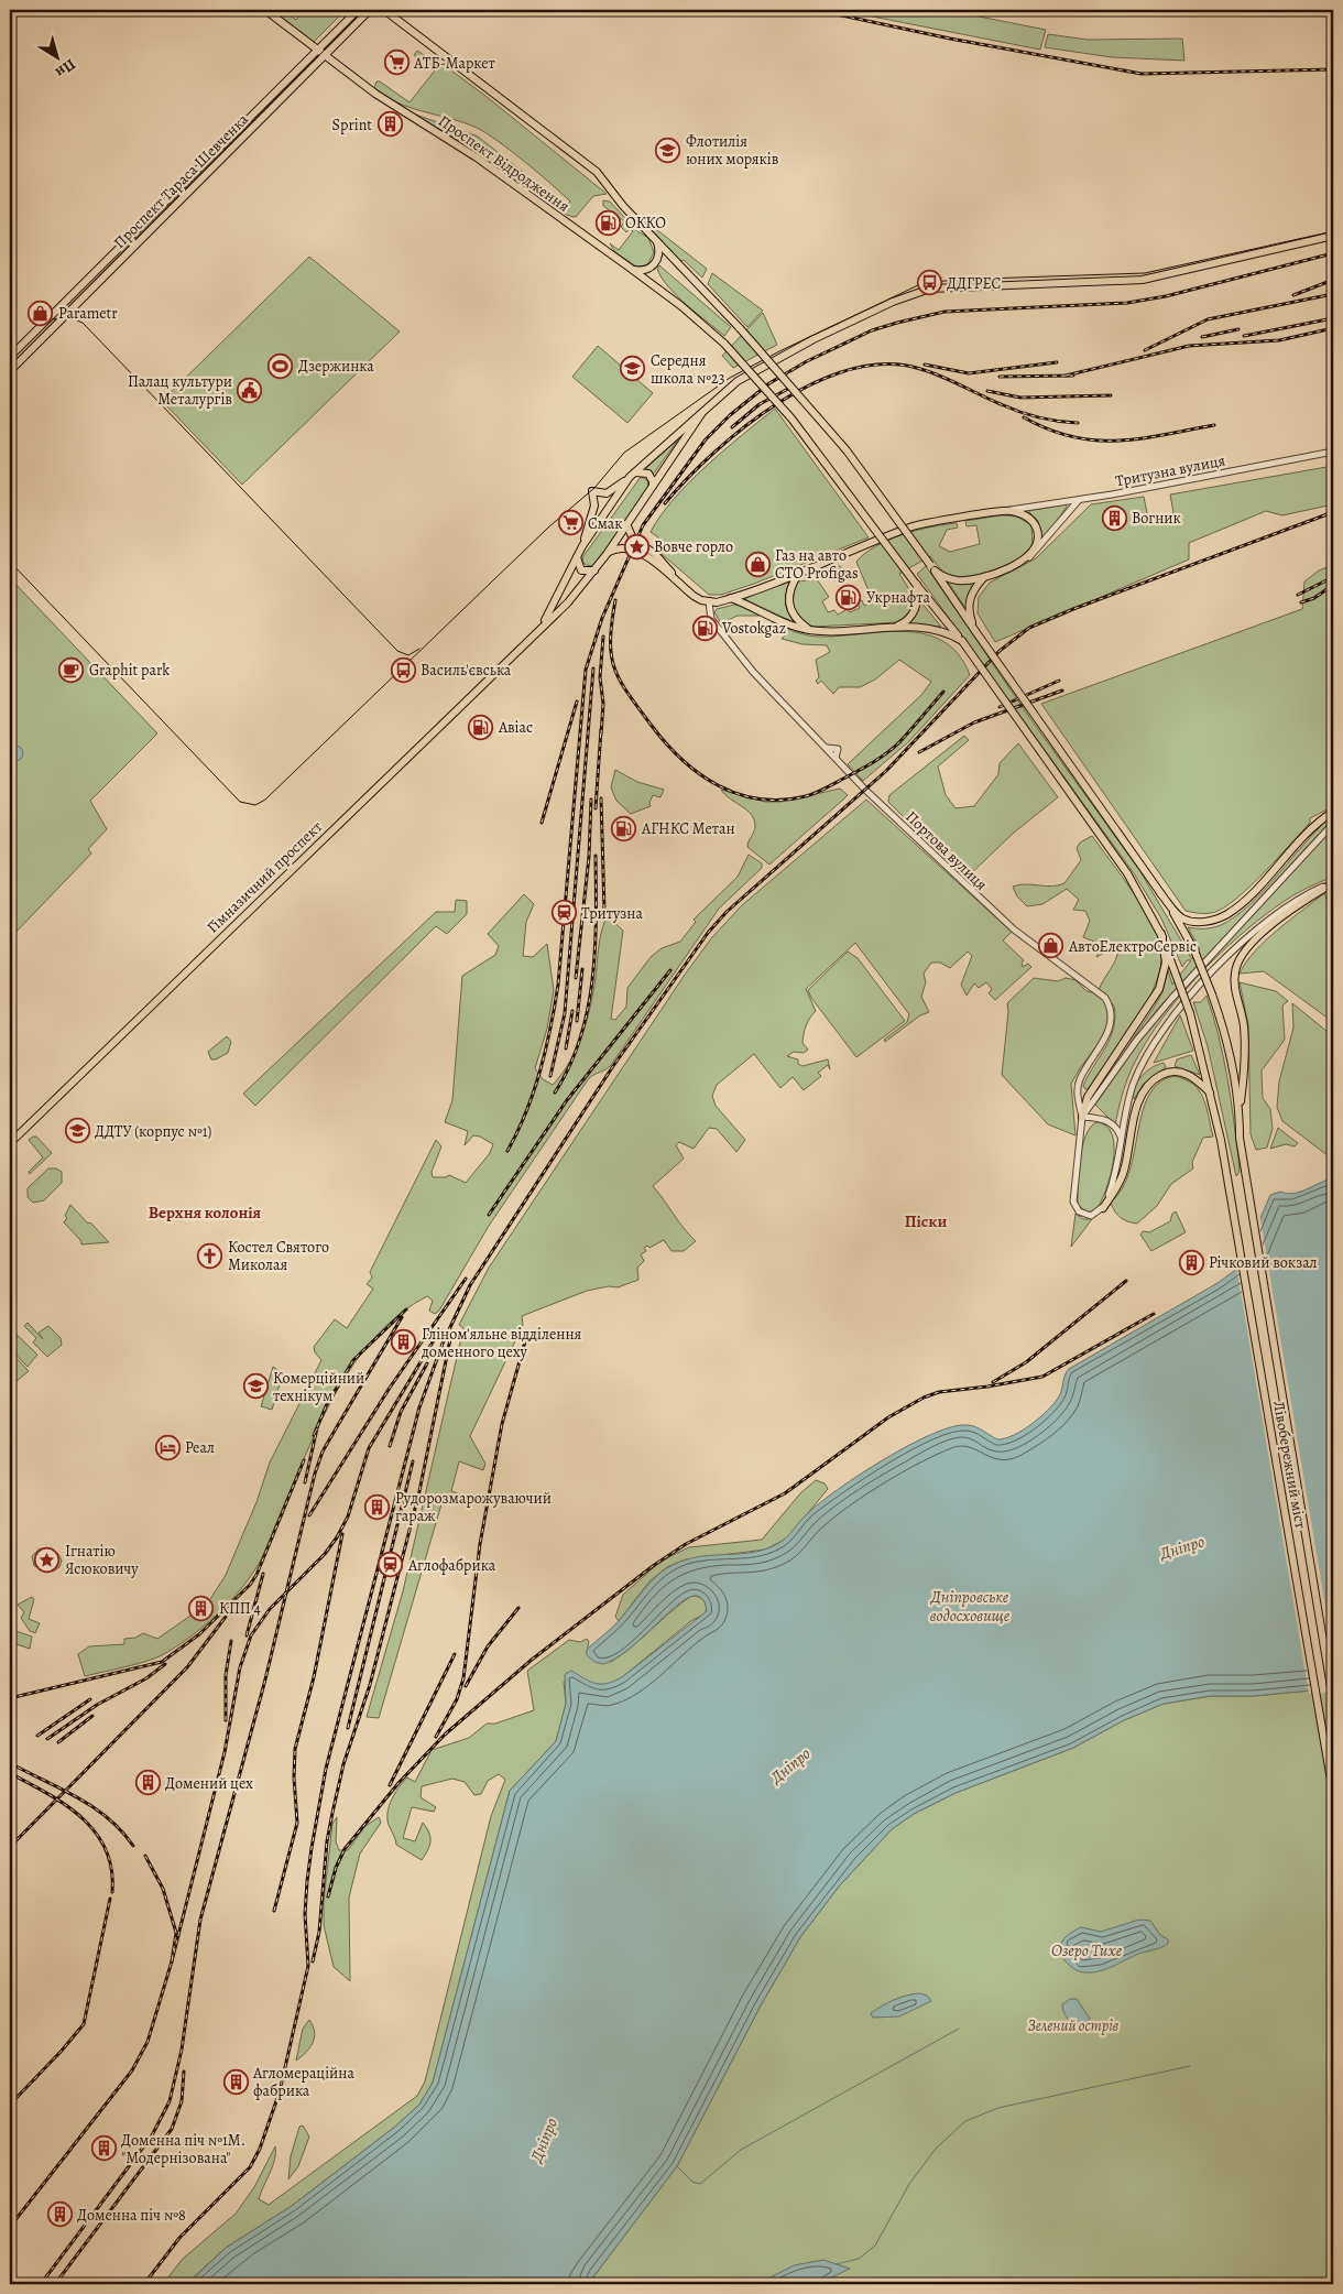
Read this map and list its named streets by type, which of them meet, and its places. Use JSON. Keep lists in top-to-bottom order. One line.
{"streets":{"main road":["Проспект Відродження","Проспект Тараса Шевченка","Гімназичний проспект","Лівобережний міст"],"street":["Тритузна вулиця","Портова вулиця"]},"crossings":[["Проспект Відродження","Проспект Тараса Шевченка"],["Проспект Відродження","Лівобережний міст"]],"districts":["Верхня колонія","Піски"],"water":["Дніпро","Дніпровське водосховище","Озеро Тихе"],"parks":["Зелений острів"],"places":{"supermarket":["АТБ-Маркет","Смак"],"building":["Sprint","Вогник","Річковий вокзал","Гліном'яльне відділення доменного цеху","Рудорозмарожуваючий гараж","КПП 4","Домений цех","Агломераційна фабрика","Доменна піч №1М. \"Модернізована\"","Доменна піч №8"],"school or university":["Флотилія юних моряків","Середня школа №23","ДДТУ (корпус №1)","Комерційний технікум"],"fuel station":["ОККО","Укрнафта","Vostokgaz","Авіас","АГНКС Метан"],"bus stop":["ДДГРЕС","Василь'євська"],"shop":["Parametr","Газ на авто СТО Profigas","АвтоЕлектроСервіс"],"sports":["Дзержинка"],"public building":["Палац культури Металургів"],"place":["Вовче горло","Ігнатію Ясюковичу"],"cafe":["Graphit park"],"station":["Тритузна","Аглофабрика"],"church":["Костел Святого Миколая"],"hotel":["Реал"]},"north":"bottom right"}
